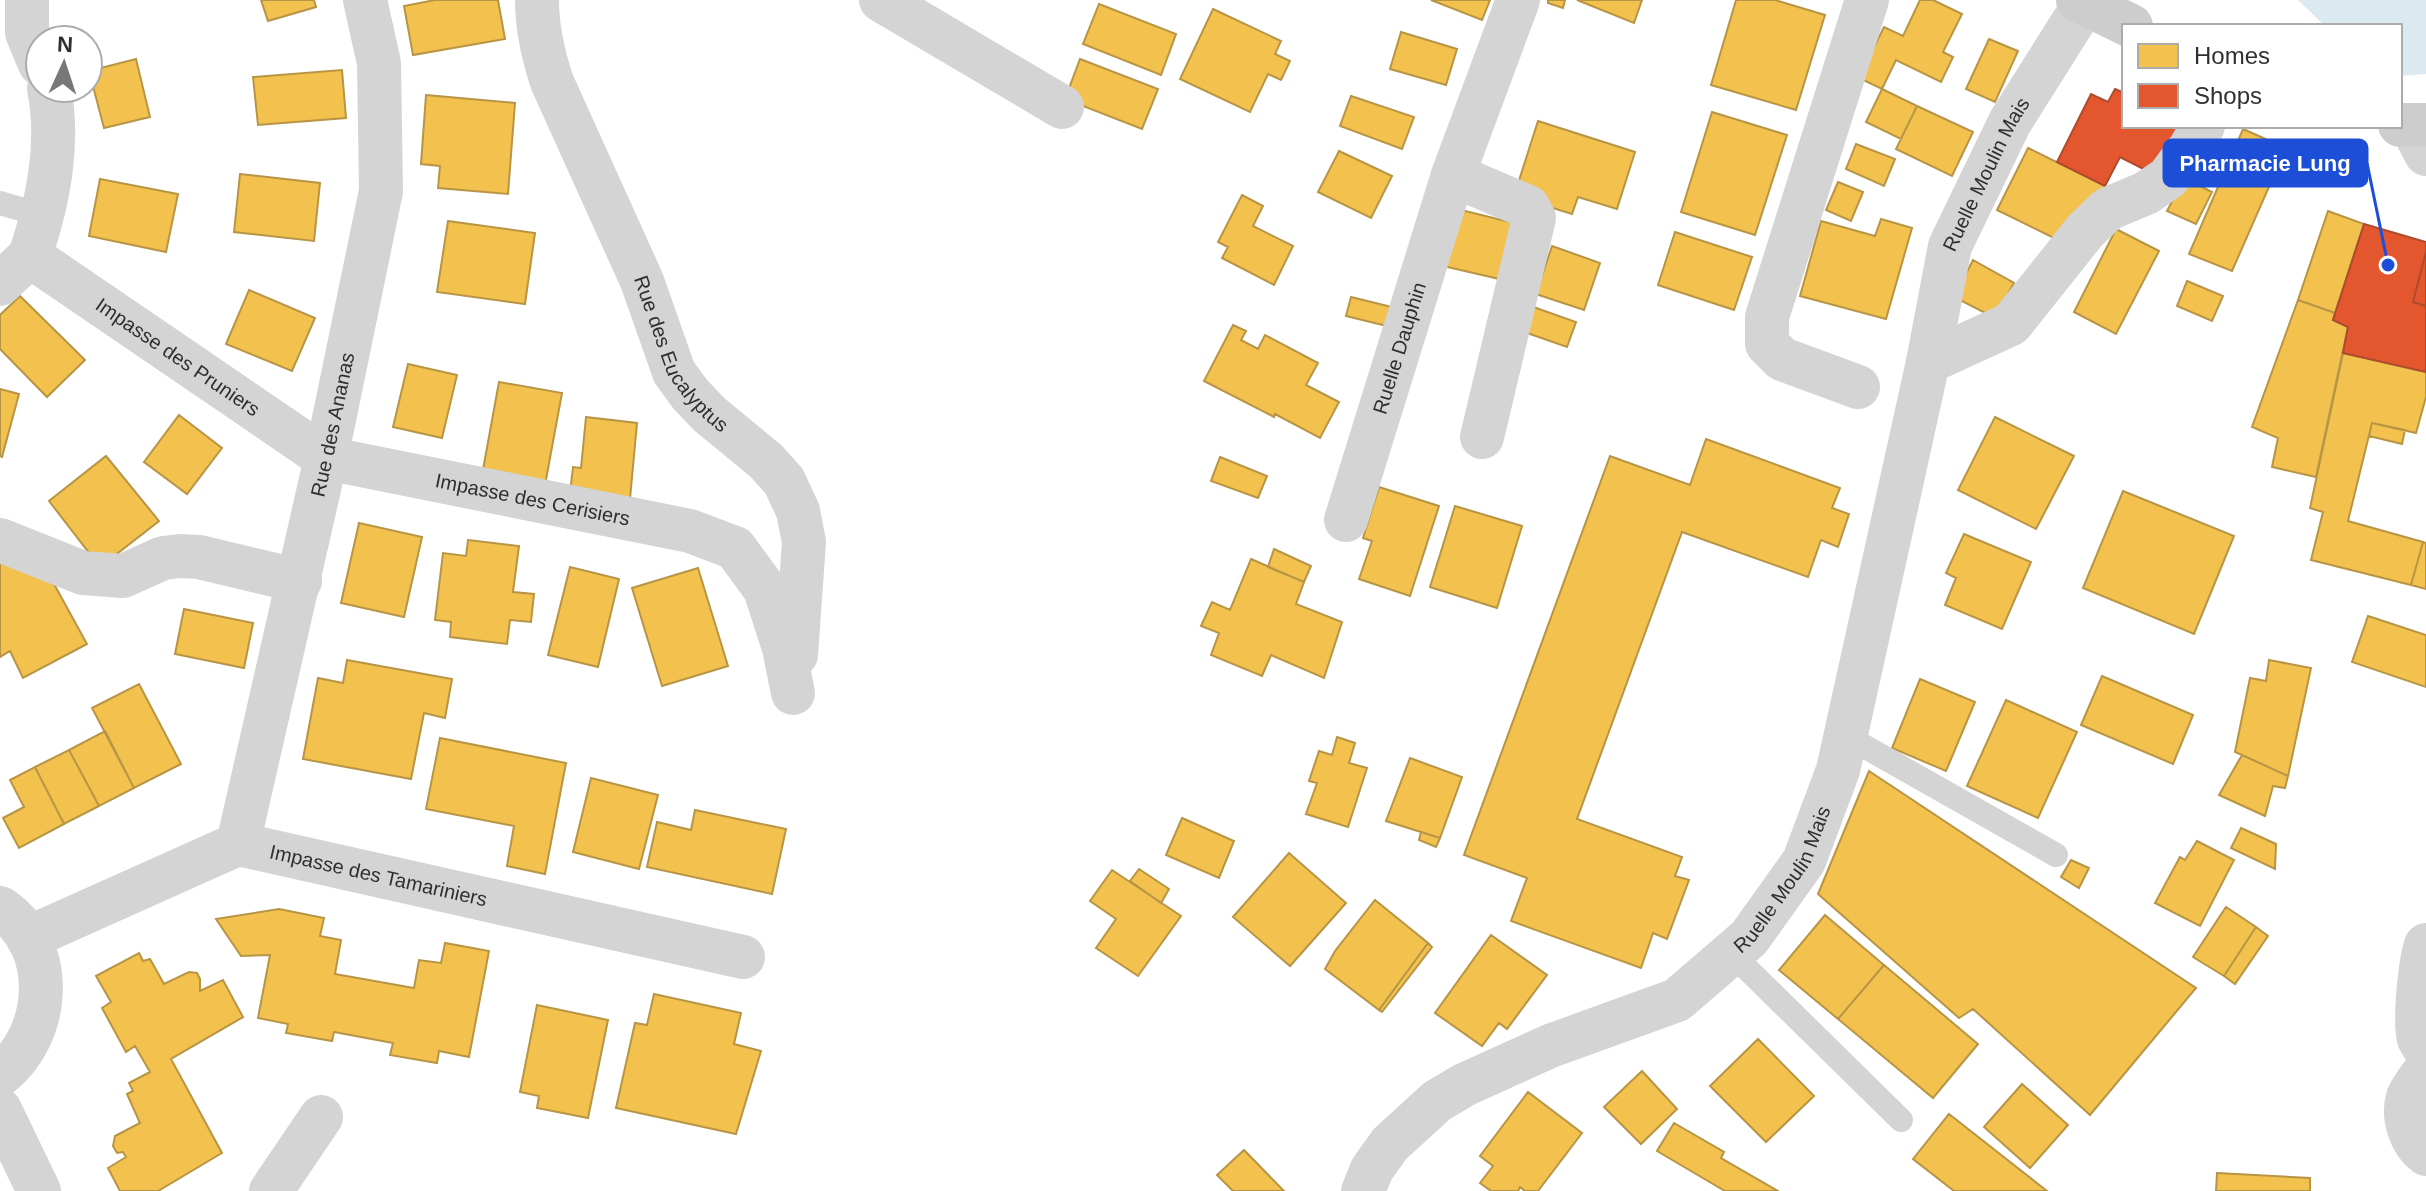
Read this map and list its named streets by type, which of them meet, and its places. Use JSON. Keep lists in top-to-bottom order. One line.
{"streets":{"street":["Ruelle Moulin Mais","Ruelle Dauphin","Rue des Eucalyptus","Impasse des Pruniers","Rue des Ananas","Impasse des Cerisiers","Impasse des Tamariniers"]},"crossings":[["Rue des Eucalyptus","Impasse des Cerisiers"],["Impasse des Pruniers","Rue des Ananas"],["Impasse des Pruniers","Impasse des Cerisiers"],["Rue des Ananas","Impasse des Cerisiers"],["Rue des Ananas","Impasse des Tamariniers"]],"places":["Pharmacie Lung"],"legend":["Homes","Shops"],"north":"top"}
